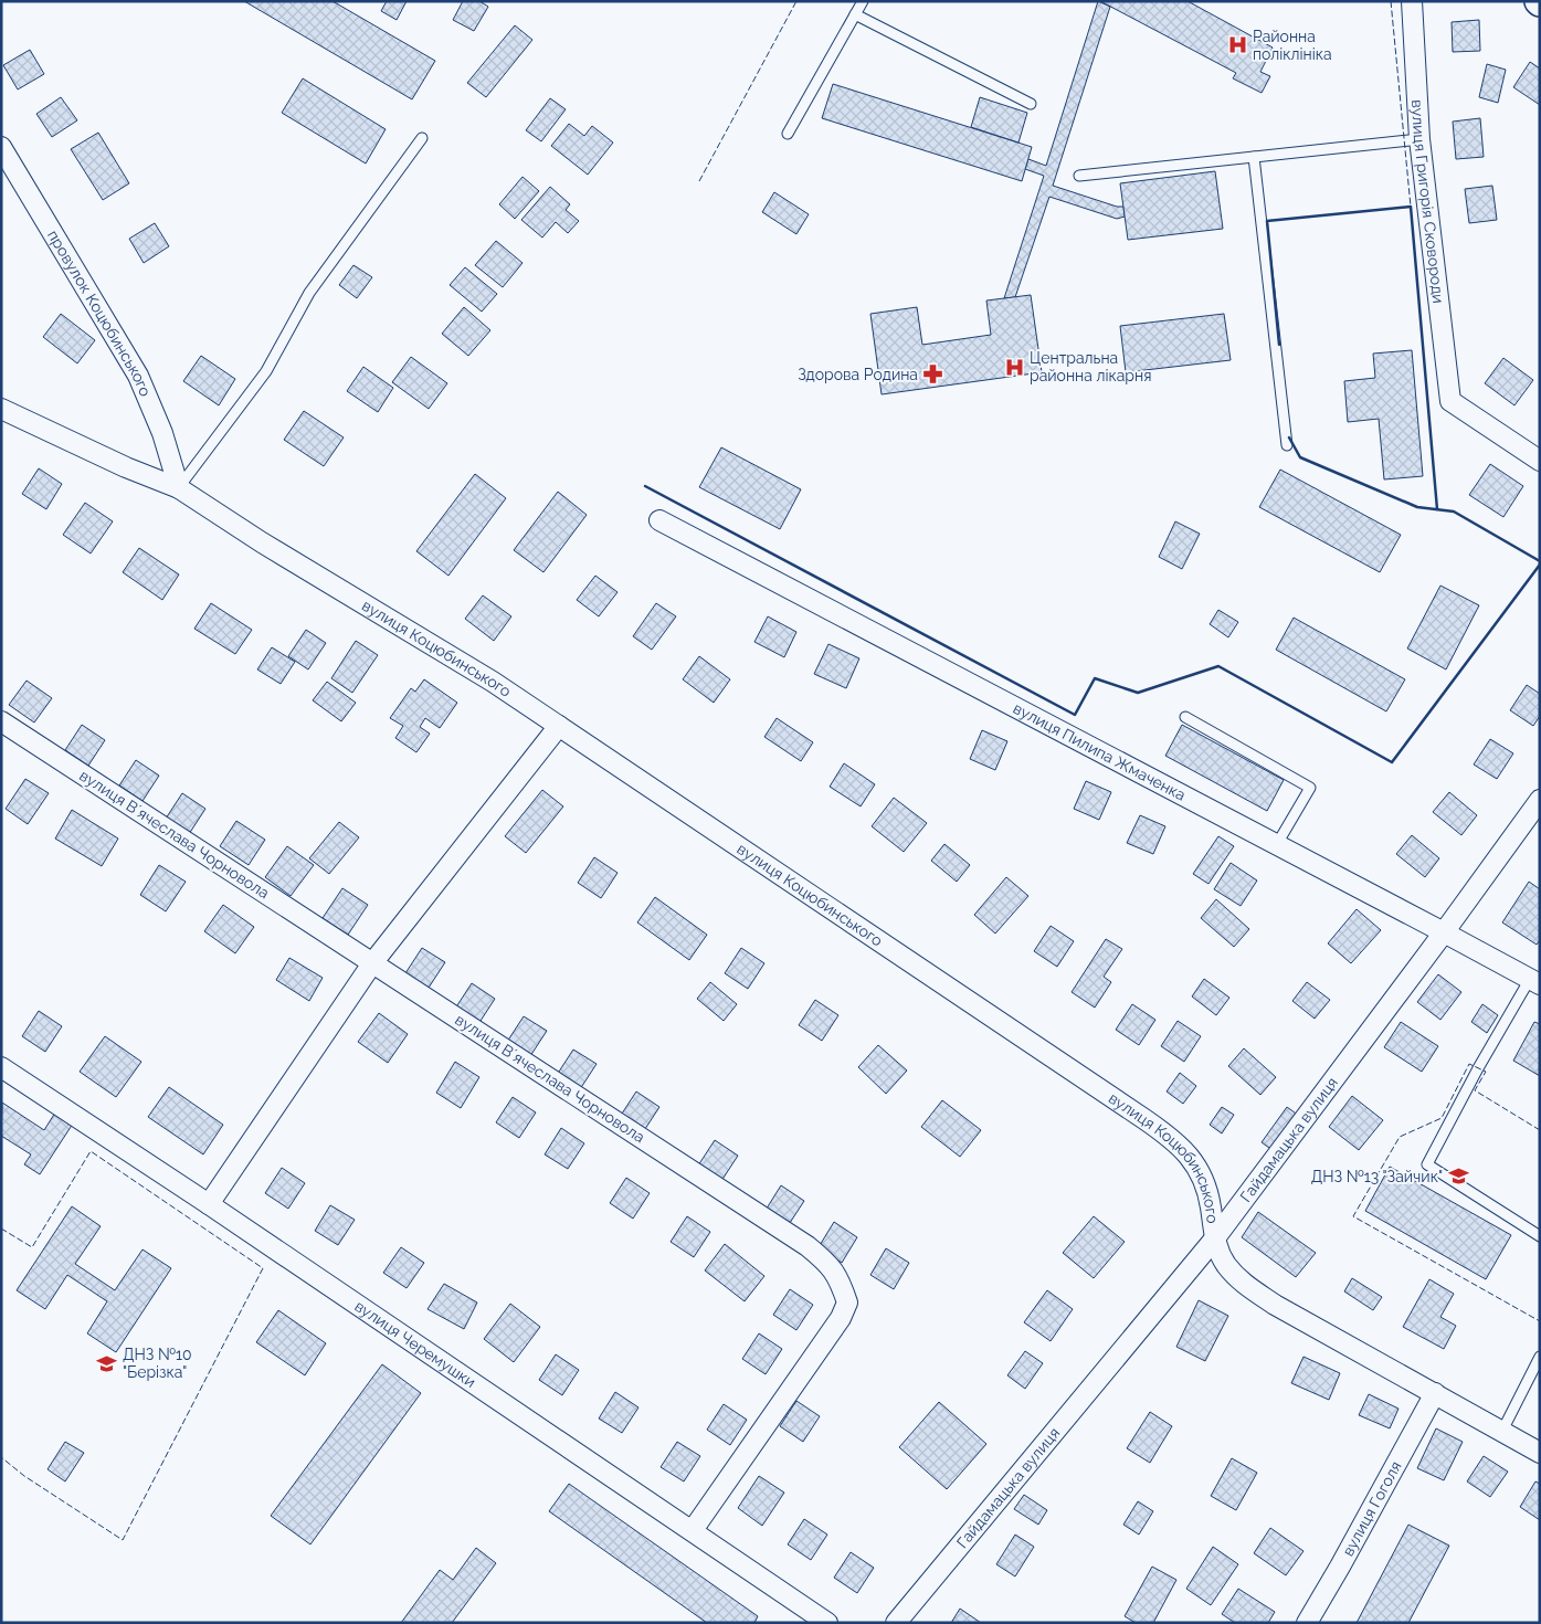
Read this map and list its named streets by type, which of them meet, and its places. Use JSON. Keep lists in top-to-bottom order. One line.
{"streets":{"street":["вулиця Григорія Сковороди","провулок Коцюбинського","вулиця Коцюбинського","вулиця Пилипа Жмаченка","вулиця Вʼячеслава Чорновола","Гайдамацька вулиця","вулиця Черемушки","вулиця Гоголя"]},"crossings":[["провулок Коцюбинського","вулиця Коцюбинського"],["вулиця Коцюбинського","Гайдамацька вулиця"],["вулиця Коцюбинського","вулиця Гоголя"],["вулиця Пилипа Жмаченка","Гайдамацька вулиця"],["вулиця Вʼячеслава Чорновола","вулиця Черемушки"]],"places":{"hospital":["Районна поліклініка","Центральна районна лікарня"],"pharmacy":["Здорова Родина"],"school or university":["ДНЗ №13 \"Зайчик\"","ДНЗ №10 \"Берізка\""]}}
